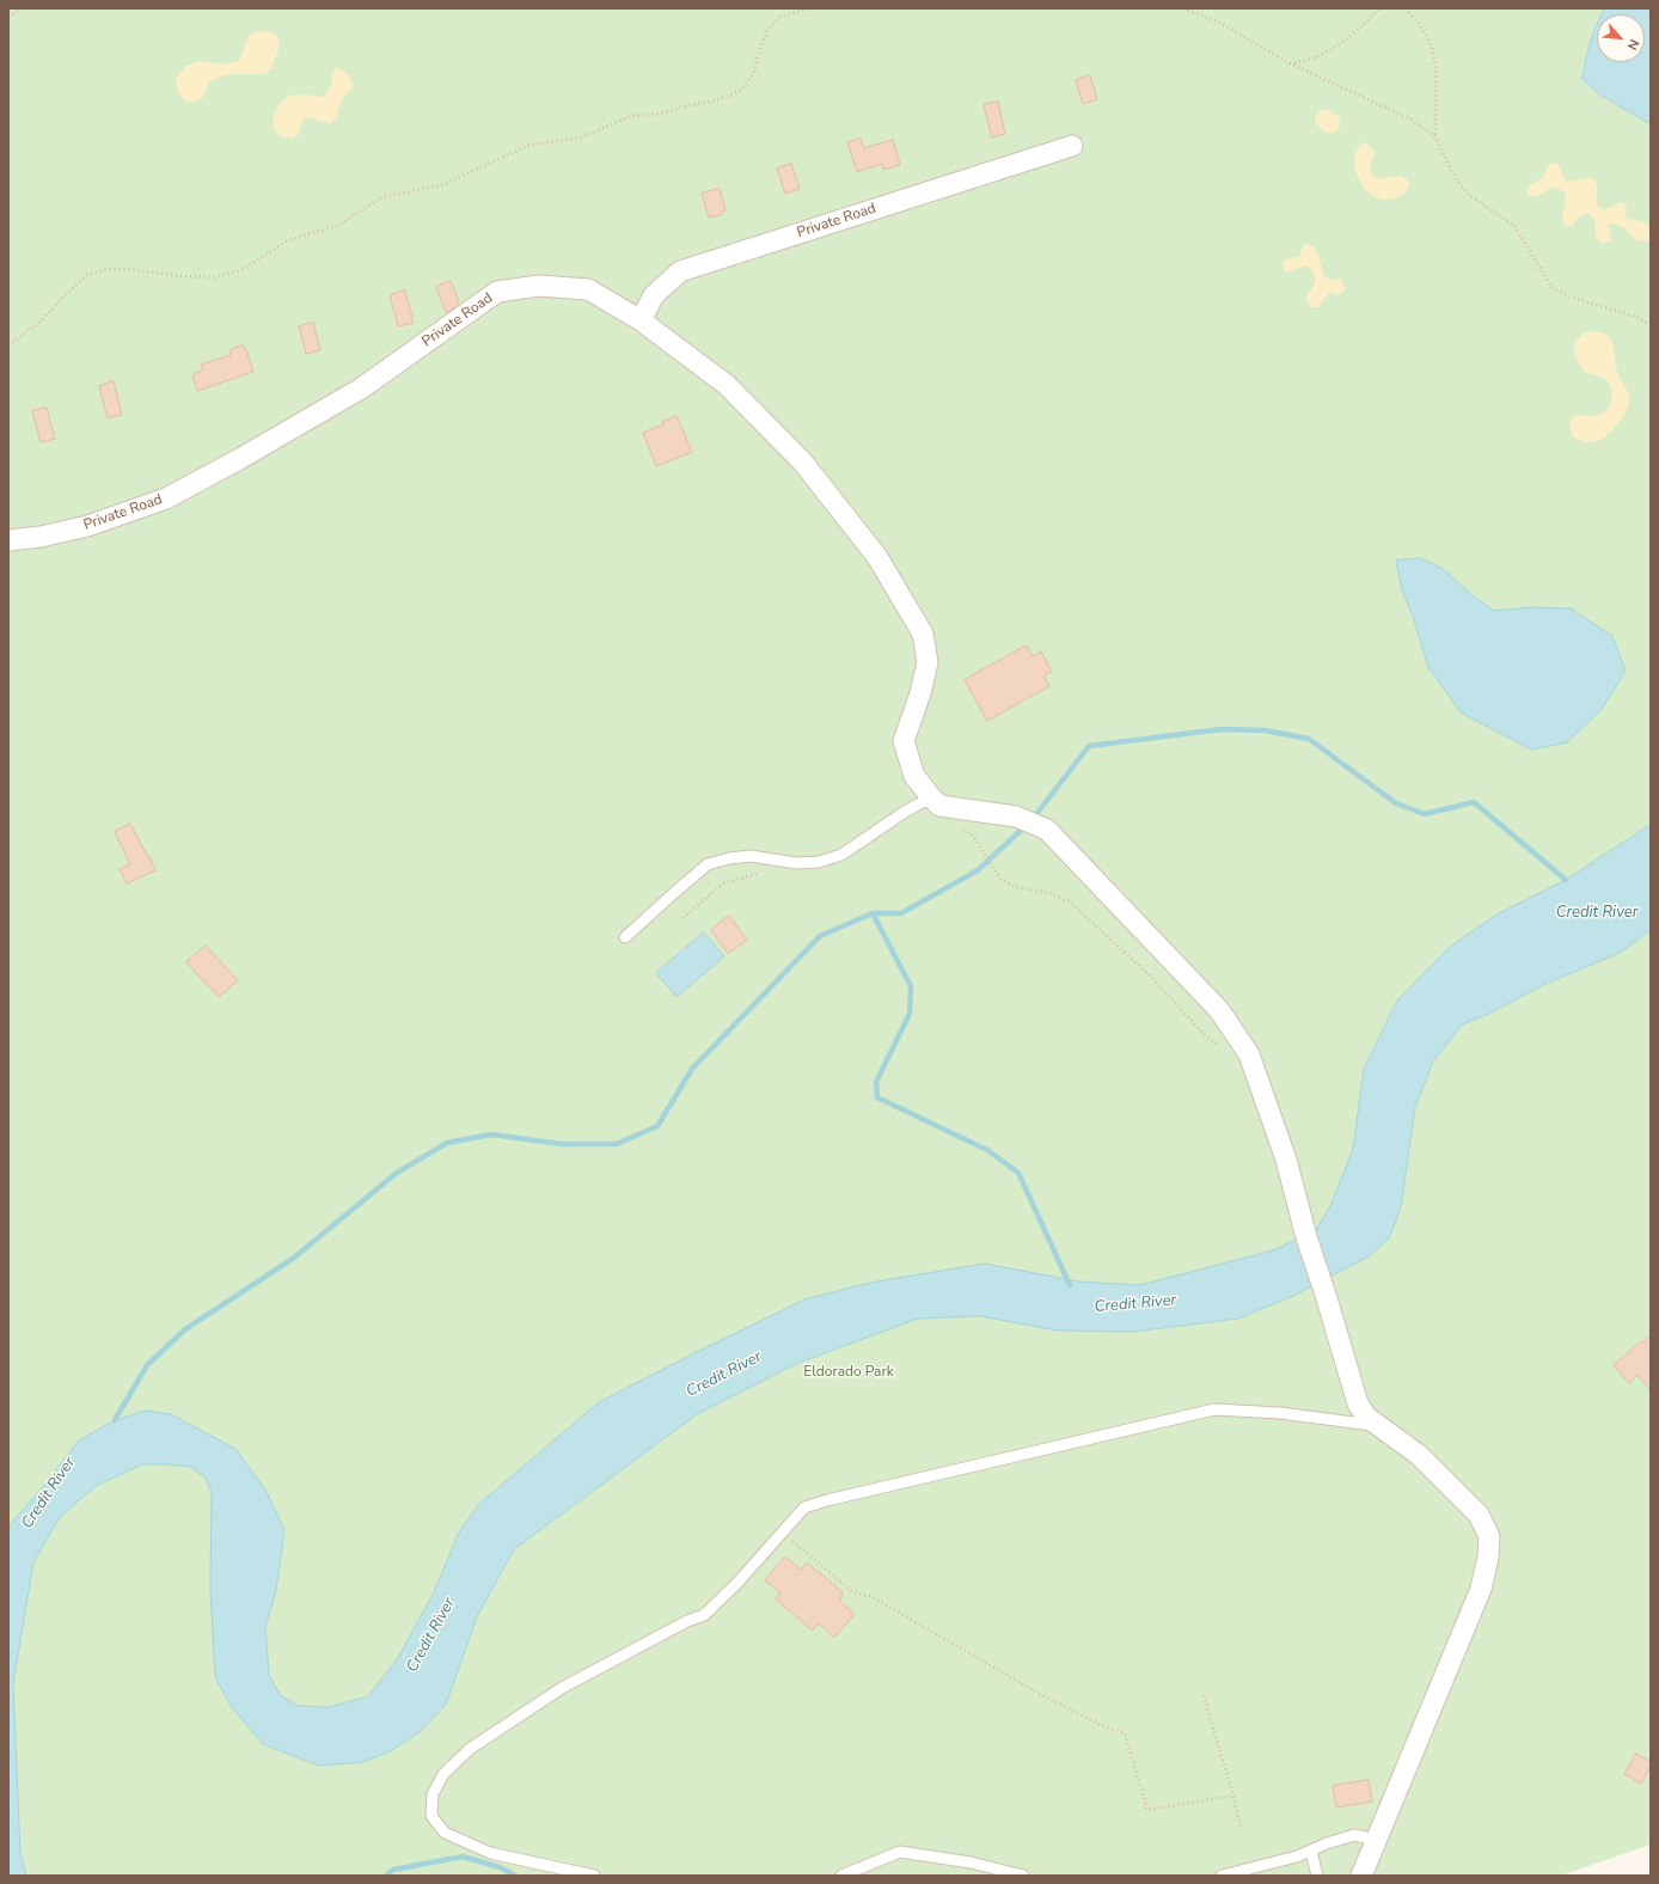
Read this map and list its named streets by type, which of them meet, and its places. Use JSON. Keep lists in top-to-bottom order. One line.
{"streets":{"street":["Private Road"]},"water":["Credit River"],"parks":["Eldorado Park"],"north":"bottom right"}
